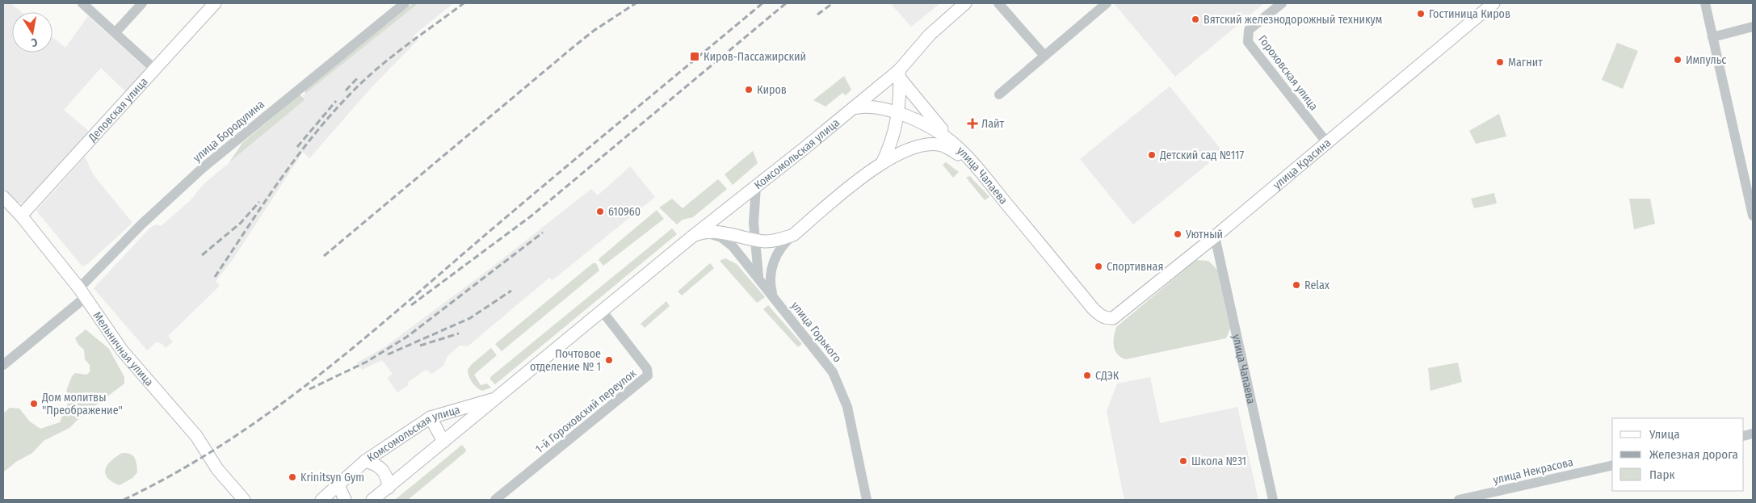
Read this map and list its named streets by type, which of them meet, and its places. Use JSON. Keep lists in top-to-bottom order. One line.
{"streets":{"main road":["Деповская улица","Комсомольская улица","улица Красина","улица Чапаева","Мельничная улица"],"street":["Гороховская улица","улица Бородулина","улица Горького","1-й Гороховский переулок","улица Некрасова"]},"crossings":[["Гороховская улица","улица Красина"],["Деповская улица","Мельничная улица"],["улица Бородулина","Мельничная улица"],["Комсомольская улица","улица Чапаева"],["Комсомольская улица","улица Горького"],["Комсомольская улица","1-й Гороховский переулок"],["улица Красина","улица Чапаева"]],"places":{"other":["Гостиница Киров","Вятский железнодорожный техникум","Импульс","Магнит","Киров","Детский сад №117","610960","Уютный","Спортивная","Relax","Почтовое отделение № 1","СДЭК","Дом молитвы \"Преображение\"","Школа №31","Krinitsyn Gym"],"transit":["Киров-Пассажирский"],"health":["Лайт"]},"legend":["Улица","Железная дорога","Парк"],"north":"bottom"}
